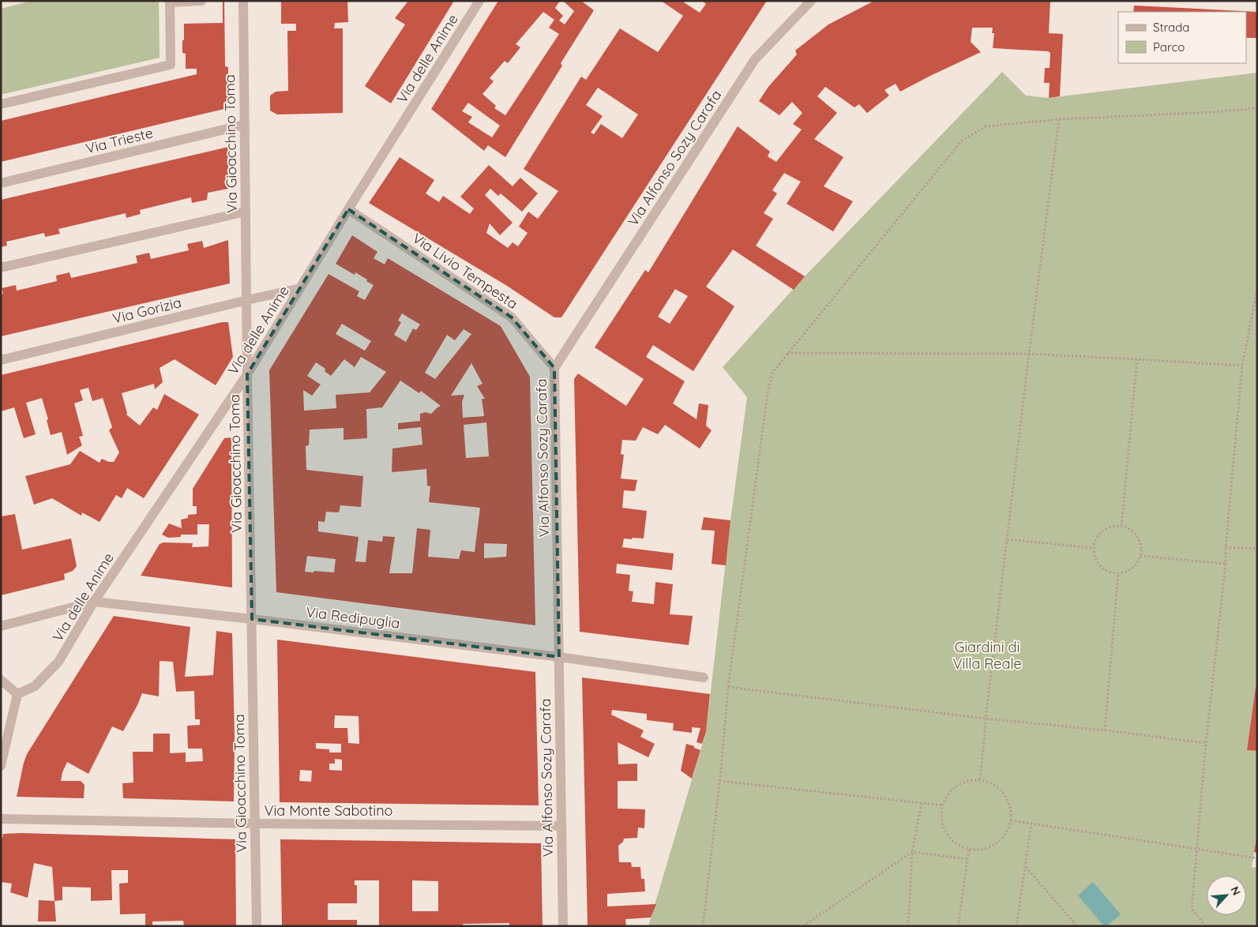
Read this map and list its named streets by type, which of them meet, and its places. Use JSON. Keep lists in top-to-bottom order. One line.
{"streets":{"street":["Via delle Anime","Via Trieste","Via Gioacchino Toma","Via Alfonso Sozy Carafa","Via Livio Tempesta","Via Gorizia","Via Redipuglia","Via Monte Sabotino"]},"crossings":[["Via delle Anime","Via Gioacchino Toma"],["Via delle Anime","Via Livio Tempesta"],["Via delle Anime","Via Gorizia"],["Via delle Anime","Via Redipuglia"],["Via Trieste","Via Gioacchino Toma"],["Via Gioacchino Toma","Via Gorizia"],["Via Gioacchino Toma","Via Redipuglia"],["Via Gioacchino Toma","Via Monte Sabotino"],["Via Alfonso Sozy Carafa","Via Livio Tempesta"],["Via Alfonso Sozy Carafa","Via Redipuglia"],["Via Alfonso Sozy Carafa","Via Monte Sabotino"]],"parks":["Giardini di Villa Reale"],"legend":["Strada","Parco"],"north":"top right"}
